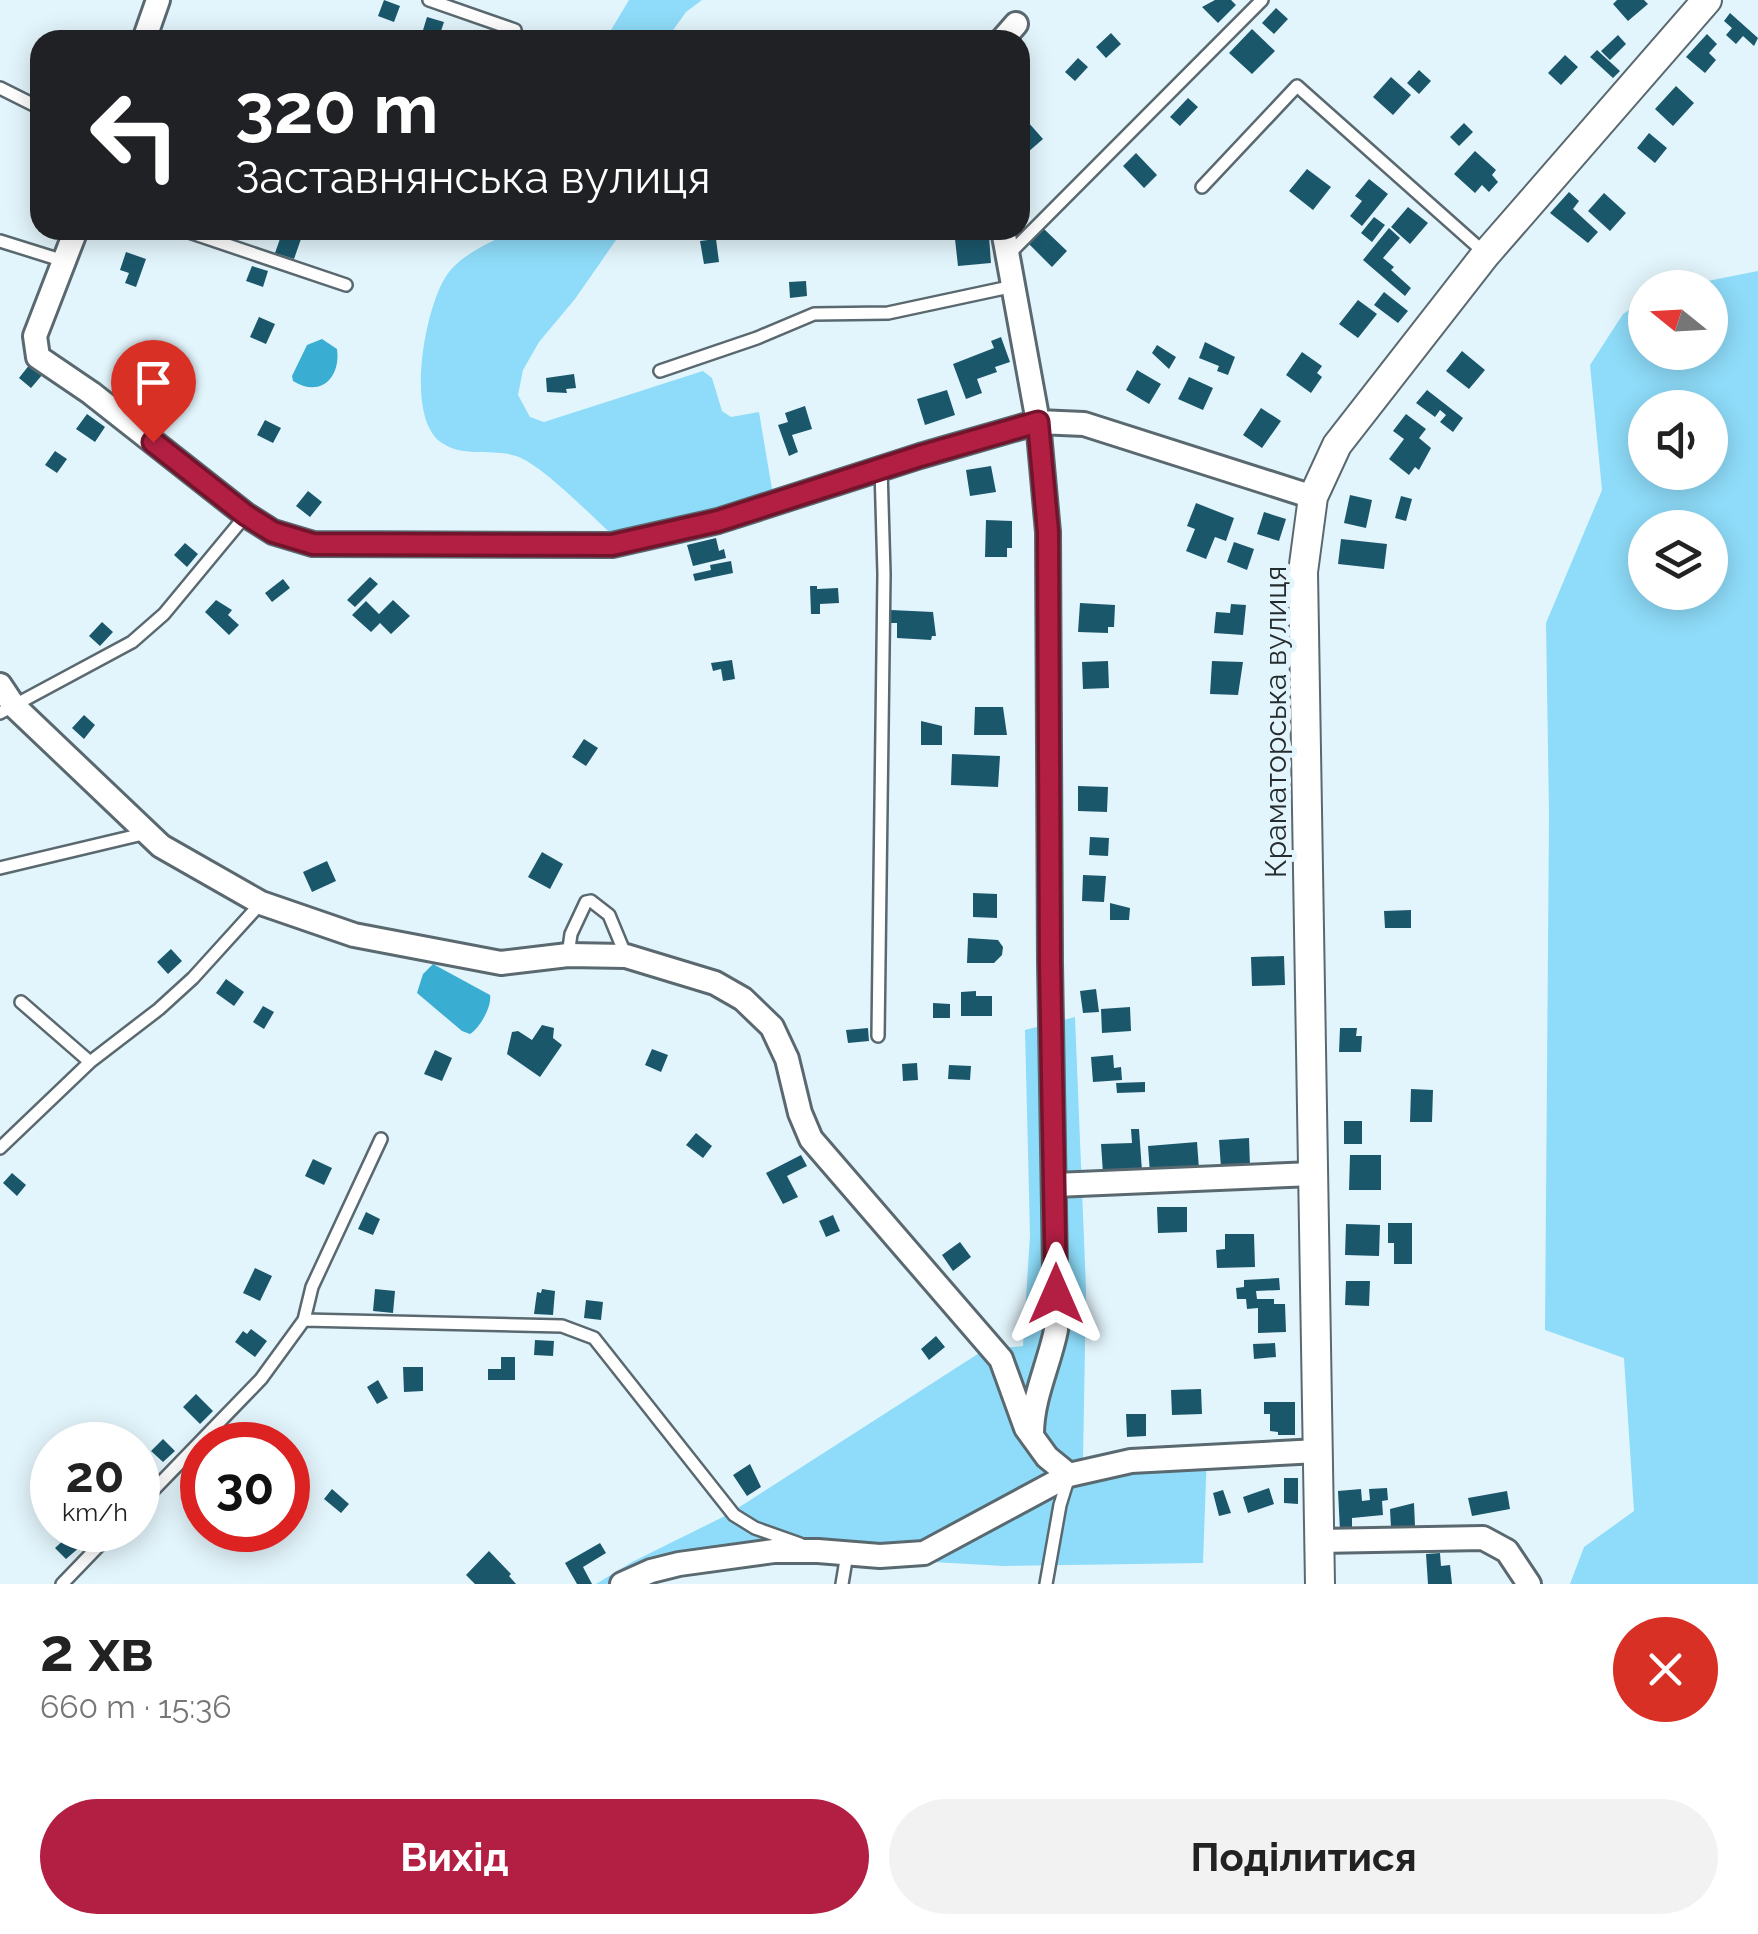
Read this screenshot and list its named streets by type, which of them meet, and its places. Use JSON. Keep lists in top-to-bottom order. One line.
{"streets":{"street":["Краматорська вулиця"]},"north":"left","page":{"turn":["320 m","Заставнянська вулиця"],"speed":"20 km/h","limit":"30","heading":["2 хв","660 m · 15:36"],"buttons":["Вихід","Поділитися"]}}
